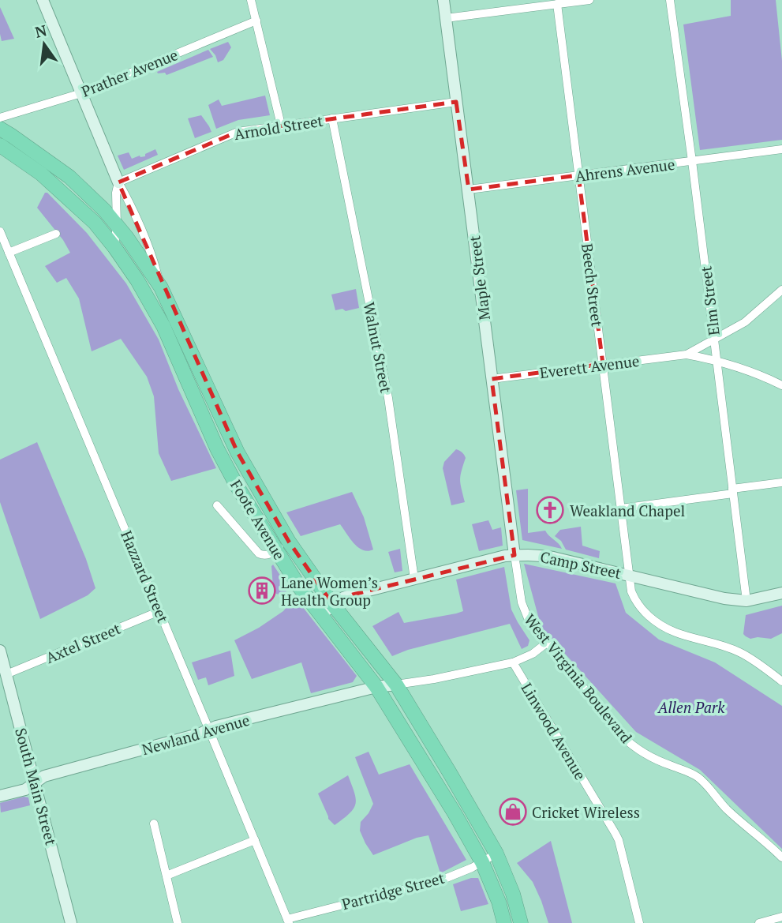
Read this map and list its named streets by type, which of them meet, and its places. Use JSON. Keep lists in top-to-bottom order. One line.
{"streets":{"highway":["Foote Avenue"],"street":["Prather Avenue","Arnold Street","Ahrens Avenue","Maple Street","Beech Street","Elm Street","Walnut Street","Everett Avenue","Camp Street","Hazzard Street","Axtel Street","West Virginia Boulevard","Linwood Avenue","Newland Avenue","South Main Street","Partridge Street"]},"crossings":[["Prather Avenue","Foote Avenue"],["Arnold Street","Maple Street"],["Arnold Street","Walnut Street"],["Arnold Street","Foote Avenue"],["Ahrens Avenue","Maple Street"],["Ahrens Avenue","Beech Street"],["Ahrens Avenue","Elm Street"],["Maple Street","Everett Avenue"],["Maple Street","Camp Street"],["Maple Street","West Virginia Boulevard"],["Beech Street","Everett Avenue"],["Beech Street","Camp Street"],["Elm Street","Camp Street"],["Walnut Street","Camp Street"],["Foote Avenue","Camp Street"],["Foote Avenue","Newland Avenue"],["Foote Avenue","Partridge Street"],["Camp Street","West Virginia Boulevard"],["Hazzard Street","Axtel Street"],["Hazzard Street","Newland Avenue"],["Hazzard Street","Partridge Street"],["Axtel Street","South Main Street"],["Newland Avenue","South Main Street"]],"parks":["Allen Park"],"places":{"church":["Weakland Chapel"],"building":["Lane Women’s Health Group"],"shop":["Cricket Wireless"]},"north":"top"}
